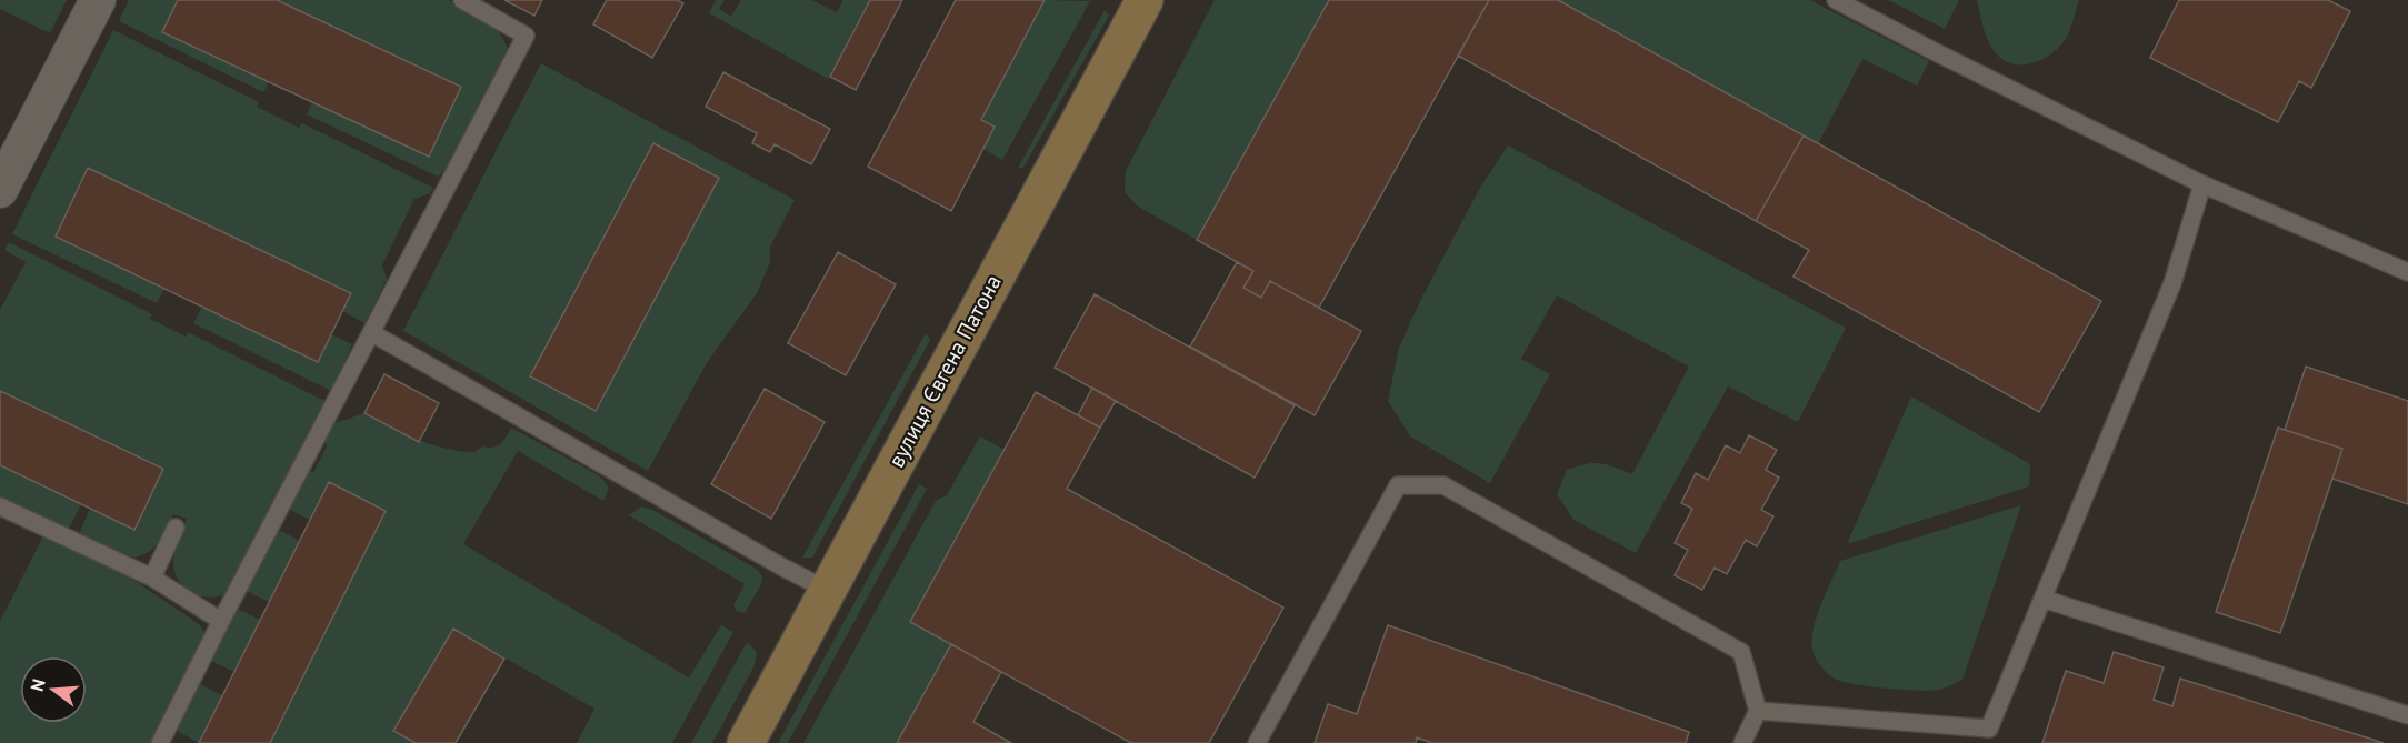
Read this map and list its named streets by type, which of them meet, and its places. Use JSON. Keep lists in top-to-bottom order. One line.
{"streets":{"street":["вулиця Євгена Патона"]},"north":"left"}
